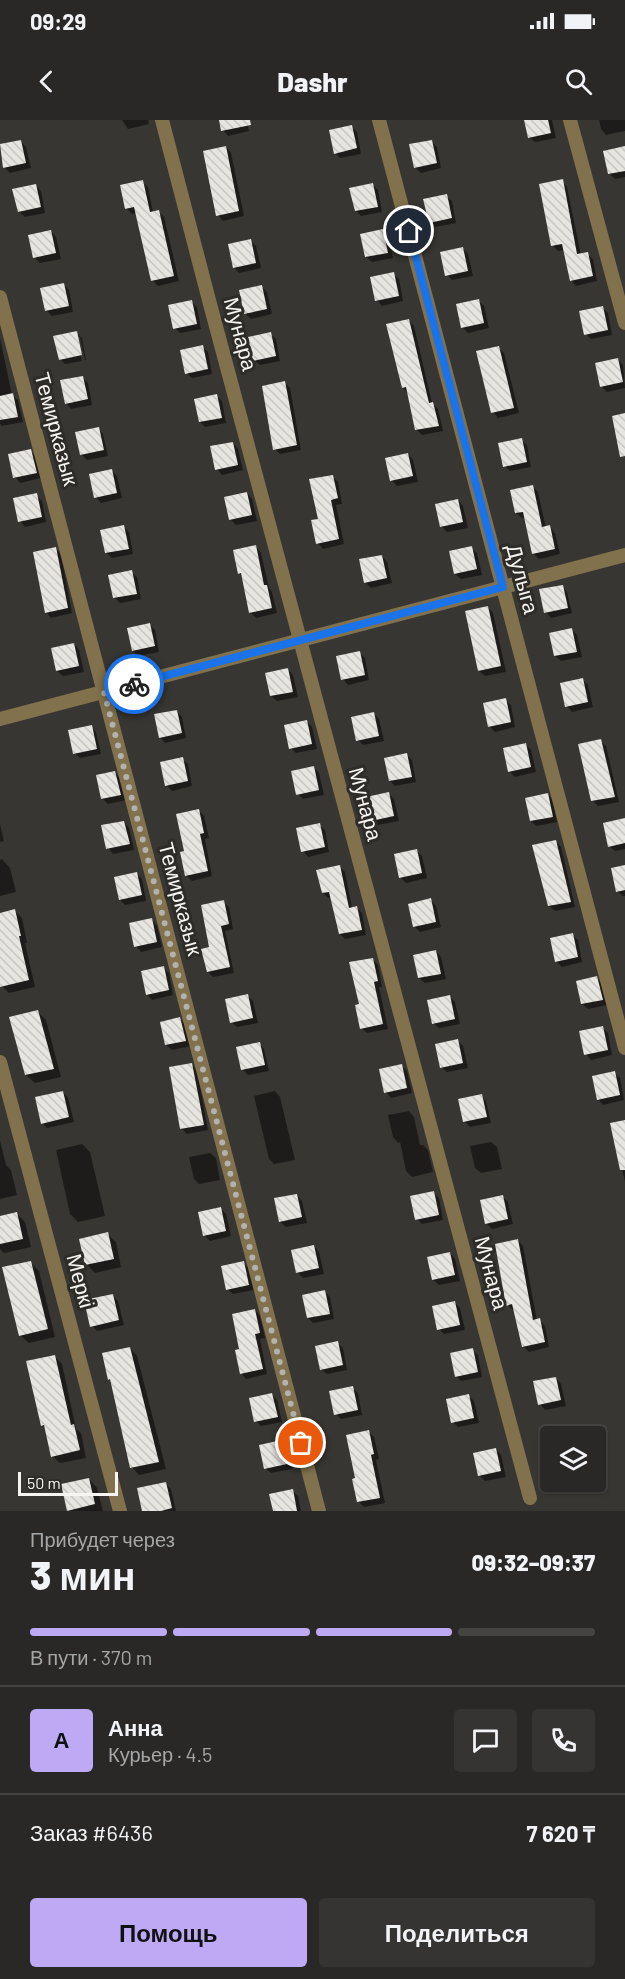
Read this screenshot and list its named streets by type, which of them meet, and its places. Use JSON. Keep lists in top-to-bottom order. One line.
{"streets":{"street":["Мунара","Темирказык","Дулыга","Меркі"]},"scale_bar":"50 m","page":{"status":"09:29","header":"Dashr","scale":"50 m","heading":["3 мин","Прибудет через","09:32–09:37"],"panel":["Анна","Курьер · 4.5","Заказ #6436","7 620 ₸"],"bar":"В пути · 370 m","round":"А","buttons":["Помощь","Поделиться"]}}
